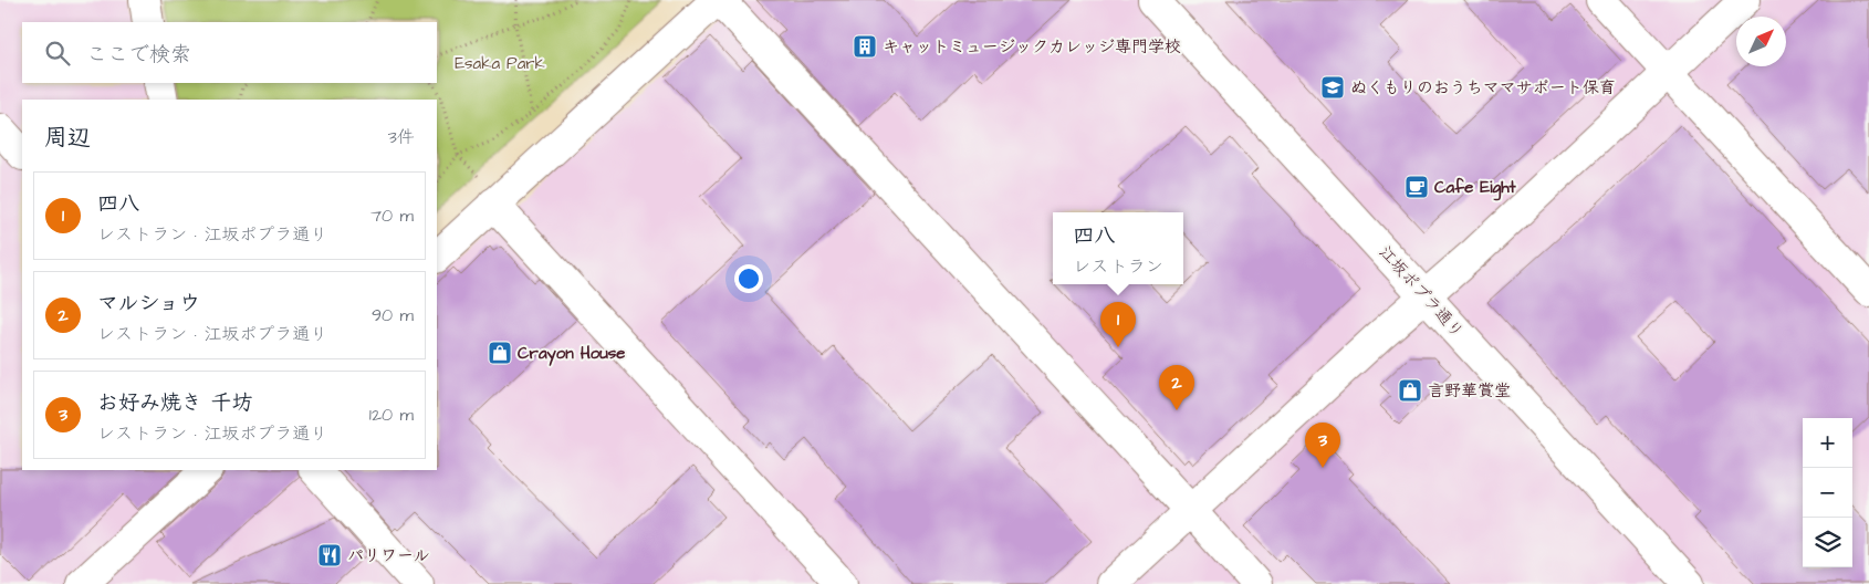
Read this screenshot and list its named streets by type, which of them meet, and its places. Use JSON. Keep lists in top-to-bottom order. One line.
{"streets":{"street":["江坂ポプラ通り"]},"parks":["Esaka Park"],"places":{"building":["キャットミュージックカレッジ専門学校"],"school or university":["ぬくもりのおうちママサポート保育"],"cafe":["Cafe Eight"],"shop":["Crayon House","言野華賞堂"],"restaurant":["パリワール"]},"north":"top right","page":{"search":"ここで検索","heading":["周辺","3件"],"list":[{"mark":"1","name":"四八","note":"レストラン · 江坂ポプラ通り","value":"70 m"},{"mark":"2","name":"マルショウ","note":"レストラン · 江坂ポプラ通り","value":"90 m"},{"mark":"3","name":"お好み焼き 千坊","note":"レストラン · 江坂ポプラ通り","value":"120 m"}],"popup":["四八","レストラン"],"pins":["1","2","3"],"map_buttons":["+","−"]}}
